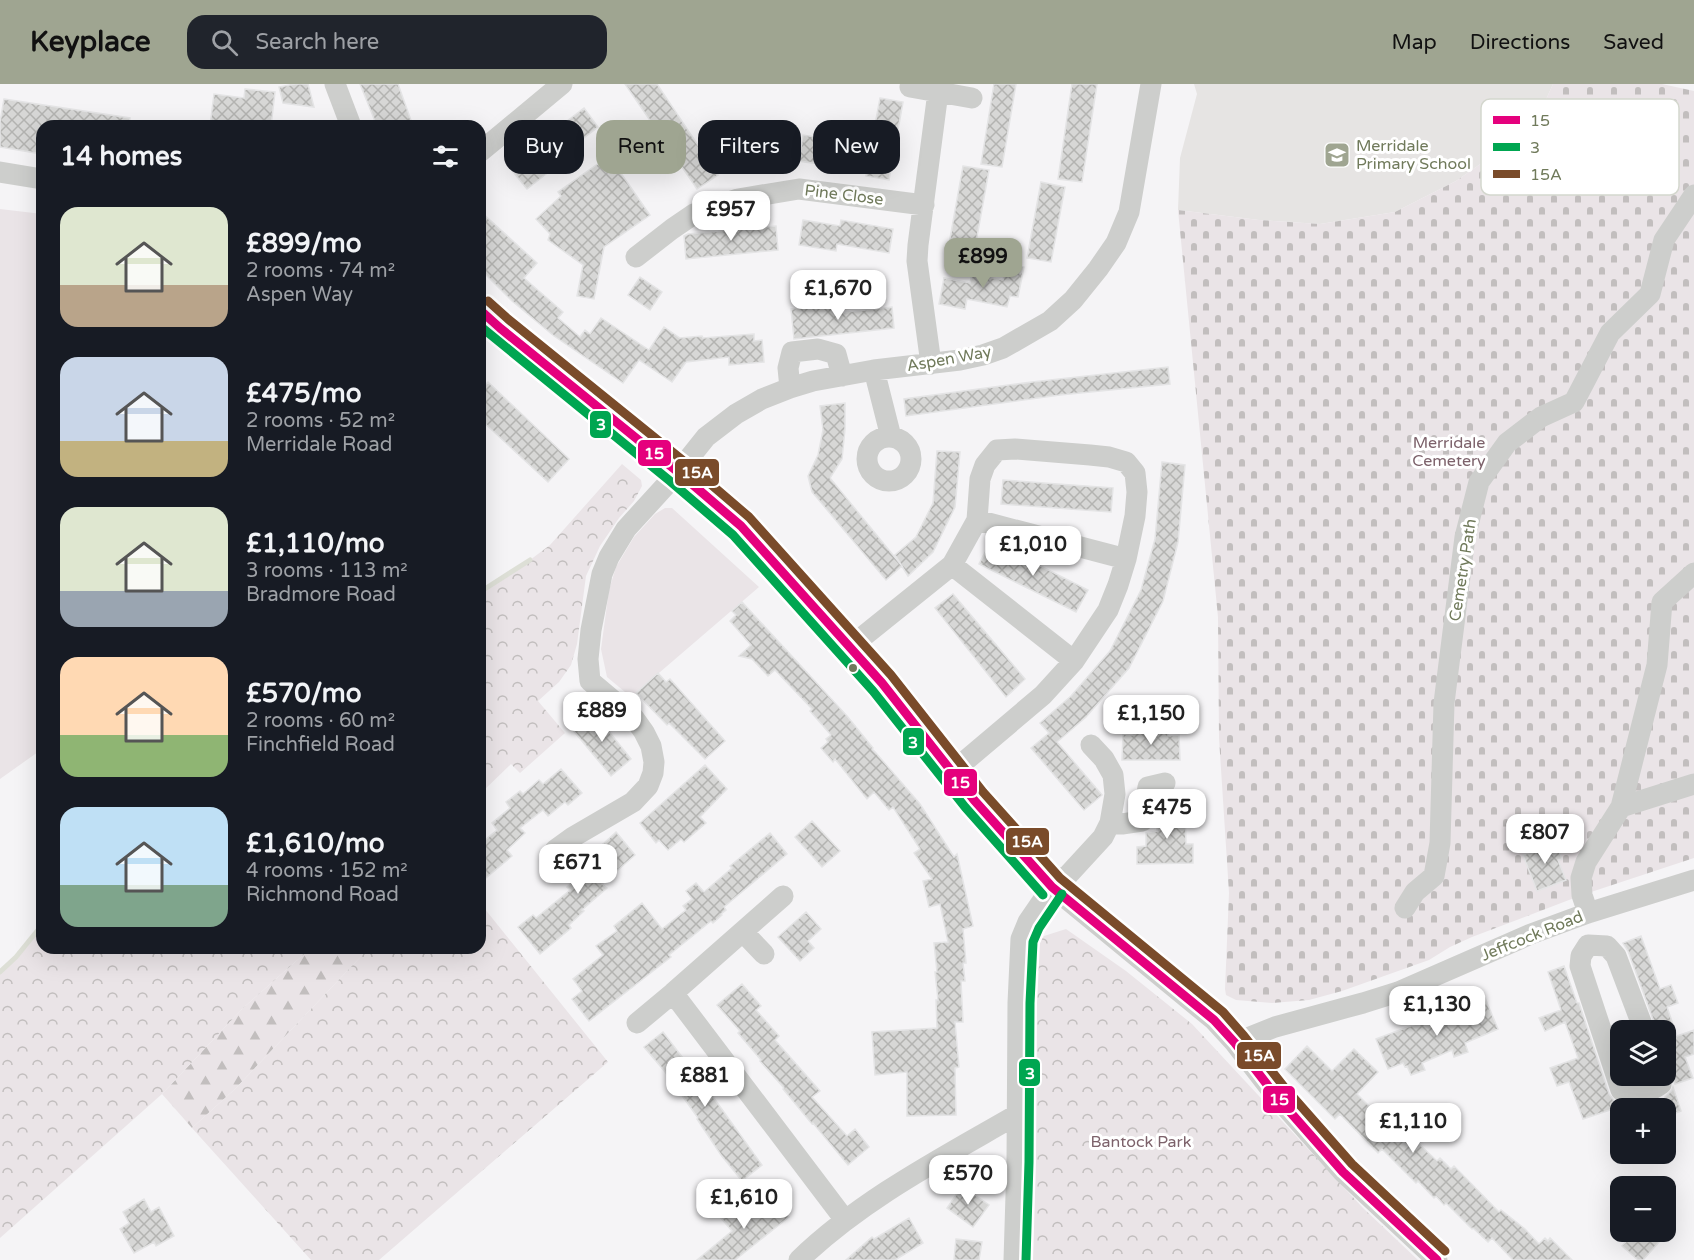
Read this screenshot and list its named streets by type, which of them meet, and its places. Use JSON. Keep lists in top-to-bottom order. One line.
{"streets":{"street":["Pine Close","Aspen Way","Cemetry Path","Jeffcock Road"]},"parks":["Merridale Cemetery","Bantock Park"],"places":{"school or university":["Merridale Primary School"]},"lines":["transit line 15A","transit line 15","transit line 3"],"legend":["15","3","15A"],"page":{"header":"Keyplace","search":"Search here","nav":["Map","Directions","Saved"],"chip":["Buy","Rent","Filters","New"],"heading":"14 homes","price":["£957","£899","£1,670","£1,010","£889","£1,150","£475","£807","£671","£1,130","£881","£1,110","£570","£1,610"],"list":[{"name":"£899/mo","note":"2 rooms · 74 m² · Aspen Way"},{"name":"£475/mo","note":"2 rooms · 52 m² · Merridale Road"},{"name":"£1,110/mo","note":"3 rooms · 113 m² · Bradmore Road"},{"name":"£570/mo","note":"2 rooms · 60 m² · Finchfield Road"},{"name":"£1,610/mo","note":"4 rooms · 152 m² · Richmond Road"}],"map_buttons":["+","−"]}}
